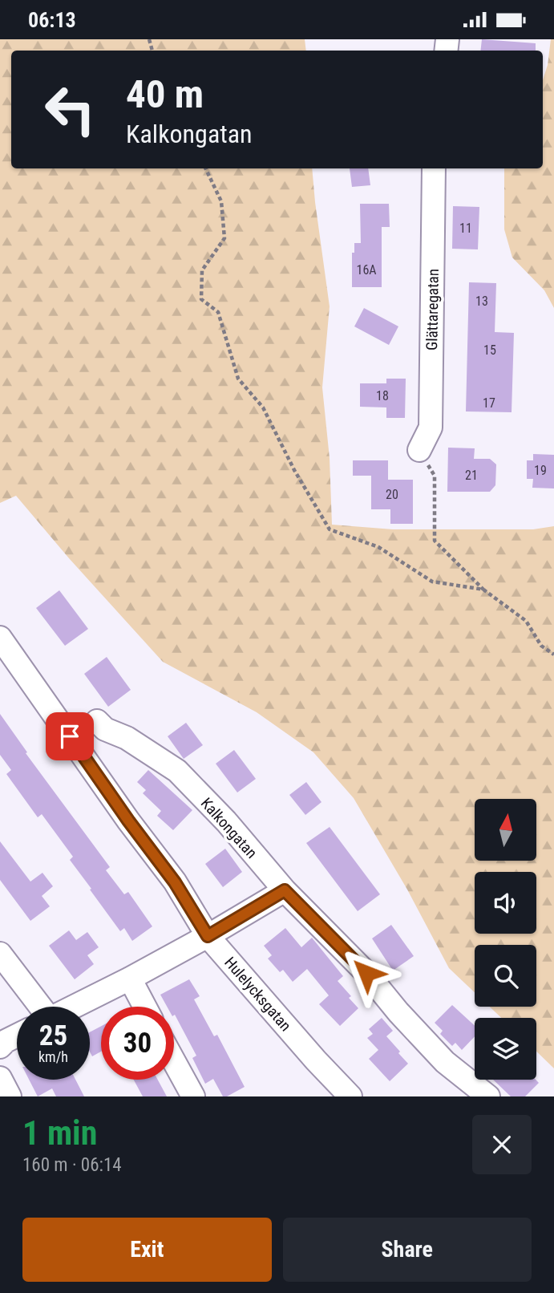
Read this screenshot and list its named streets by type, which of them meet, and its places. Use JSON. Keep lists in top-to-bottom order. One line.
{"streets":{"street":["Glättaregatan","Kalkongatan","Hulelycksgatan"]},"house_numbers":["11","16A","13","15","18","17","19","21","20"],"north":"top","page":{"status":"06:13","turn":["40 m","Kalkongatan"],"speed":"25 km/h","limit":"30","heading":["1 min","160 m · 06:14"],"buttons":["Exit","Share"]}}
